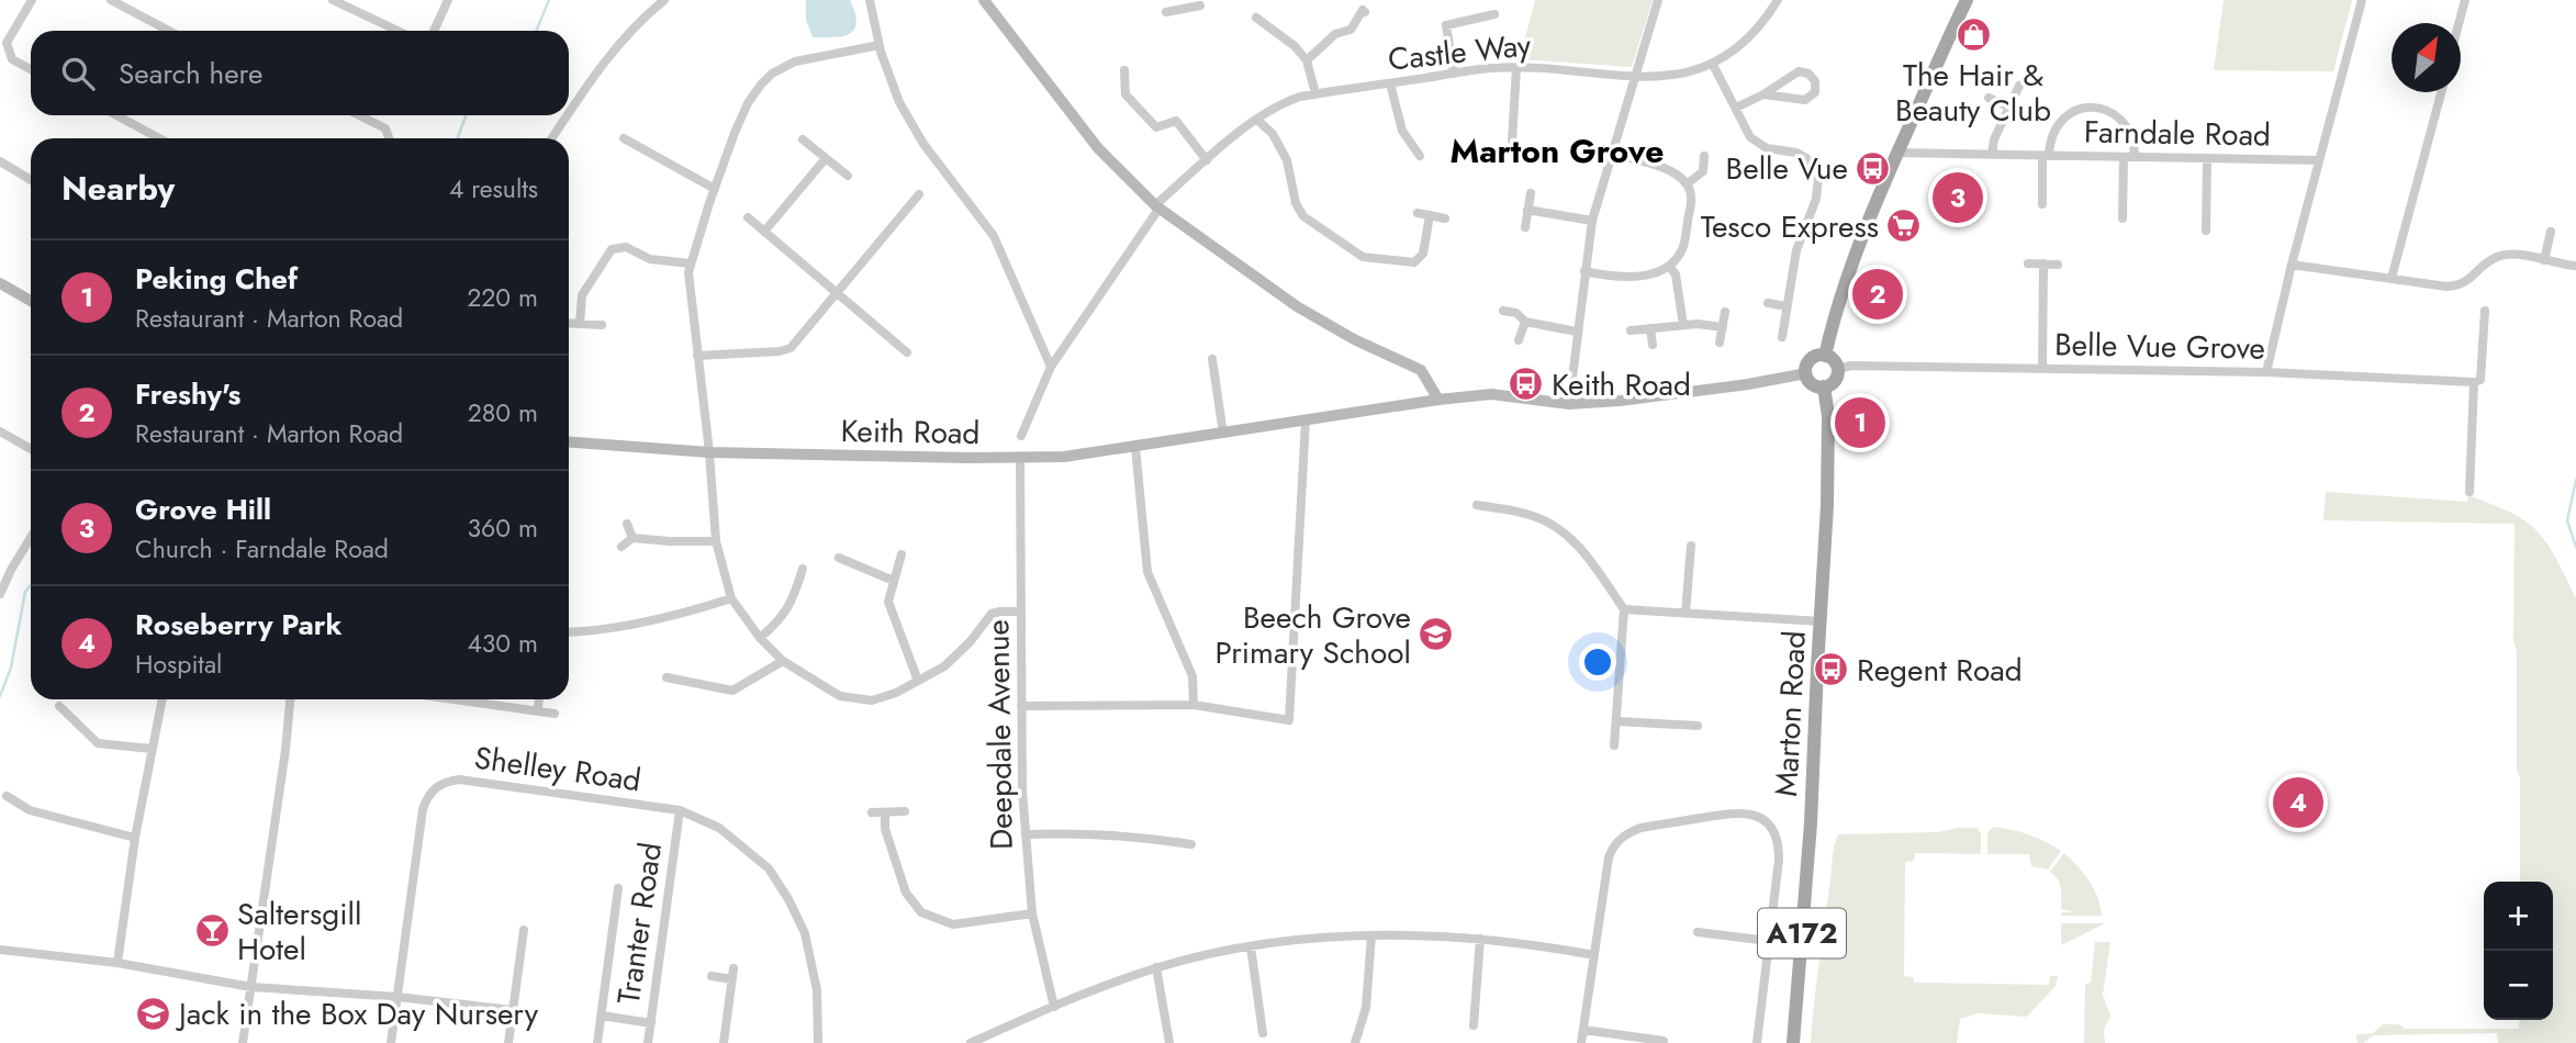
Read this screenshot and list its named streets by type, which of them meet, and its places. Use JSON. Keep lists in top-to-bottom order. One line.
{"streets":{"main road":["Marton Road","A172"],"street":["Castle Way","Farndale Road","Belle Vue Grove","Keith Road","Deepdale Avenue","Shelley Road","Tranter Road"]},"crossings":[["Belle Vue Grove","Keith Road"],["Belle Vue Grove","Marton Road"],["Keith Road","Marton Road"],["Keith Road","Deepdale Avenue"],["Shelley Road","Tranter Road"]],"districts":["Marton Grove"],"places":{"shop":["The Hair & Beauty Club"],"bus stop":["Belle Vue","Keith Road","Regent Road"],"supermarket":["Tesco Express"],"school or university":["Beech Grove Primary School","Jack in the Box Day Nursery"],"bar":["Saltersgill Hotel"]},"north":"top right","page":{"search":"Search here","heading":["Nearby","4 results"],"pins":["3","2","1","4"],"list":[{"mark":"1","name":"Peking Chef","note":"Restaurant · Marton Road","value":"220 m"},{"mark":"2","name":"Freshy's","note":"Restaurant · Marton Road","value":"280 m"},{"mark":"3","name":"Grove Hill","note":"Church · Farndale Road","value":"360 m"},{"mark":"4","name":"Roseberry Park","note":"Hospital","value":"430 m"}],"map_buttons":["+","−"]}}
